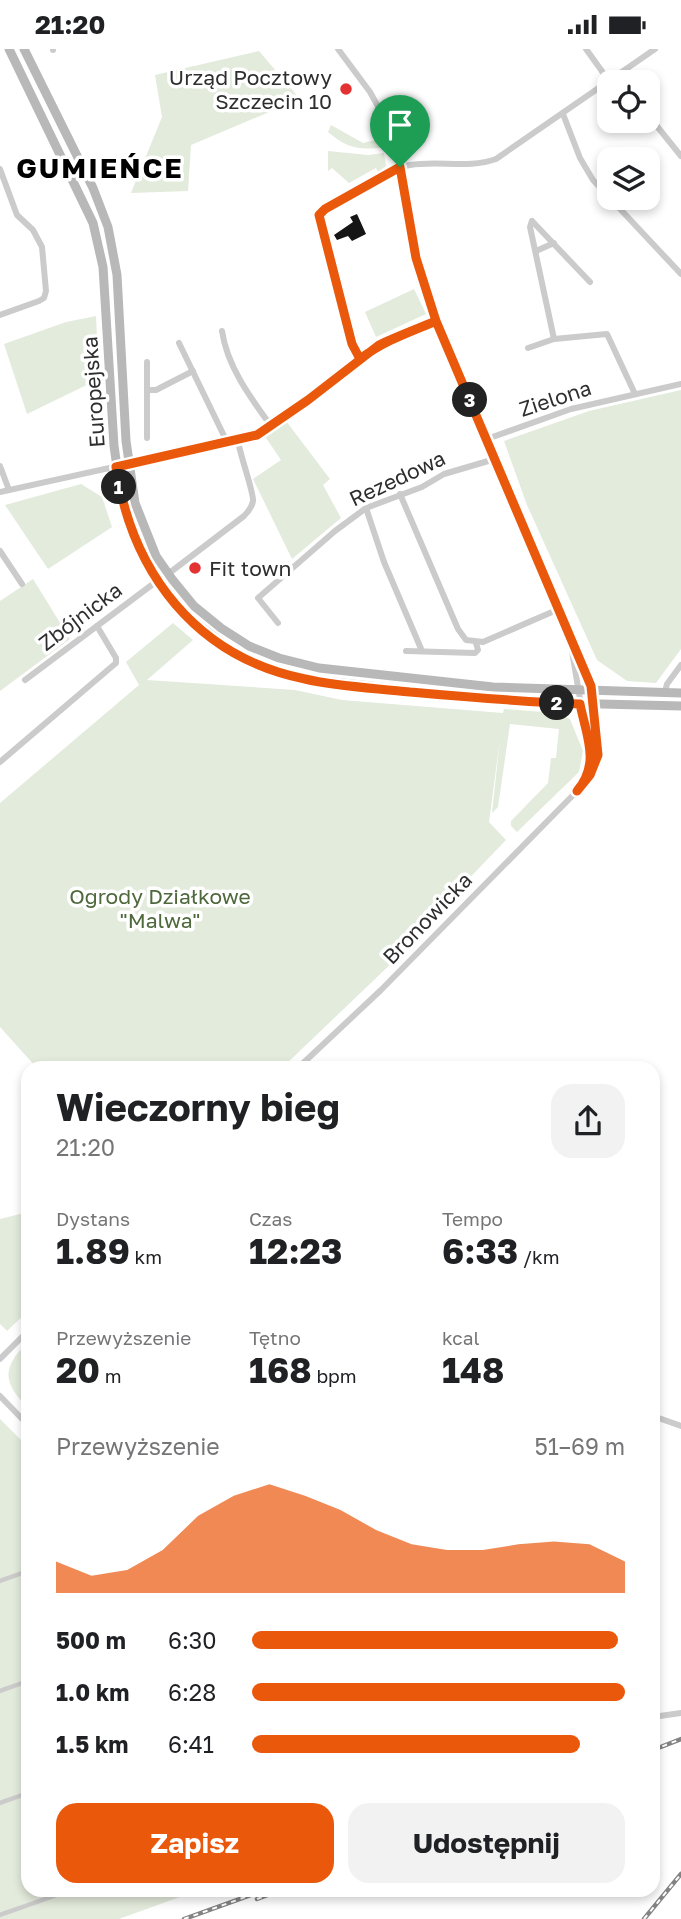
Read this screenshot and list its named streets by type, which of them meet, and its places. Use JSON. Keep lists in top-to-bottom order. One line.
{"streets":{"main road":["Europejska"],"street":["Zielona","Rezedowa","Zbójnicka","Bronowicka"]},"crossings":[["Europejska","Zbójnicka"],["Europejska","Bronowicka"]],"districts":["GUMIEŃCE"],"parks":["Ogrody Działkowe \"Malwa\""],"places":["Urząd Pocztowy Szczecin 10","Fit town"],"page":{"status":"21:20","pins":["3","1","2"],"heading":["Wieczorny bieg","21:20"],"stats":[["Dystans","1.89 km"],["Czas","12:23"],["Tempo","6:33 /km"],["Przewyższenie","20 m"],["Tętno","168 bpm"],["kcal","148"]],"chart":["Przewyższenie","51–69 m"],"list":[{"name":"500 m","note":"6:30"},{"name":"1.0 km","note":"6:28"},{"name":"1.5 km","note":"6:41"}],"buttons":["Zapisz","Udostępnij"]}}
